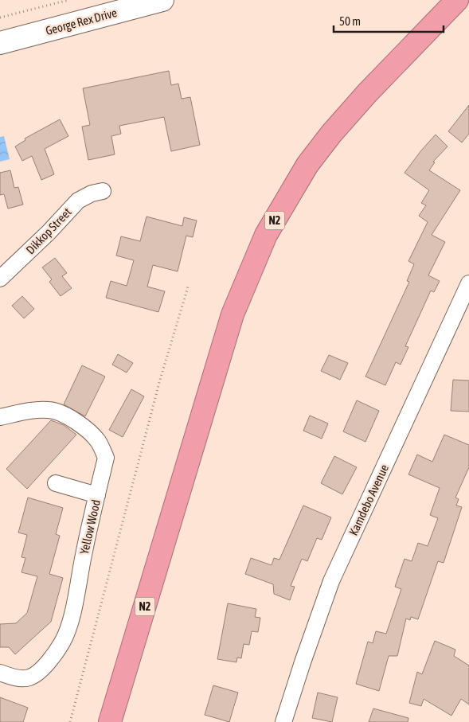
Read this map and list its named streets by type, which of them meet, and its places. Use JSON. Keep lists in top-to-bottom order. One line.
{"streets":{"highway":["N2"],"street":["George Rex Drive","Dikkop Street","Kamdebo Avenue","Yellow Wood"]},"scale_bar":"50 m"}
